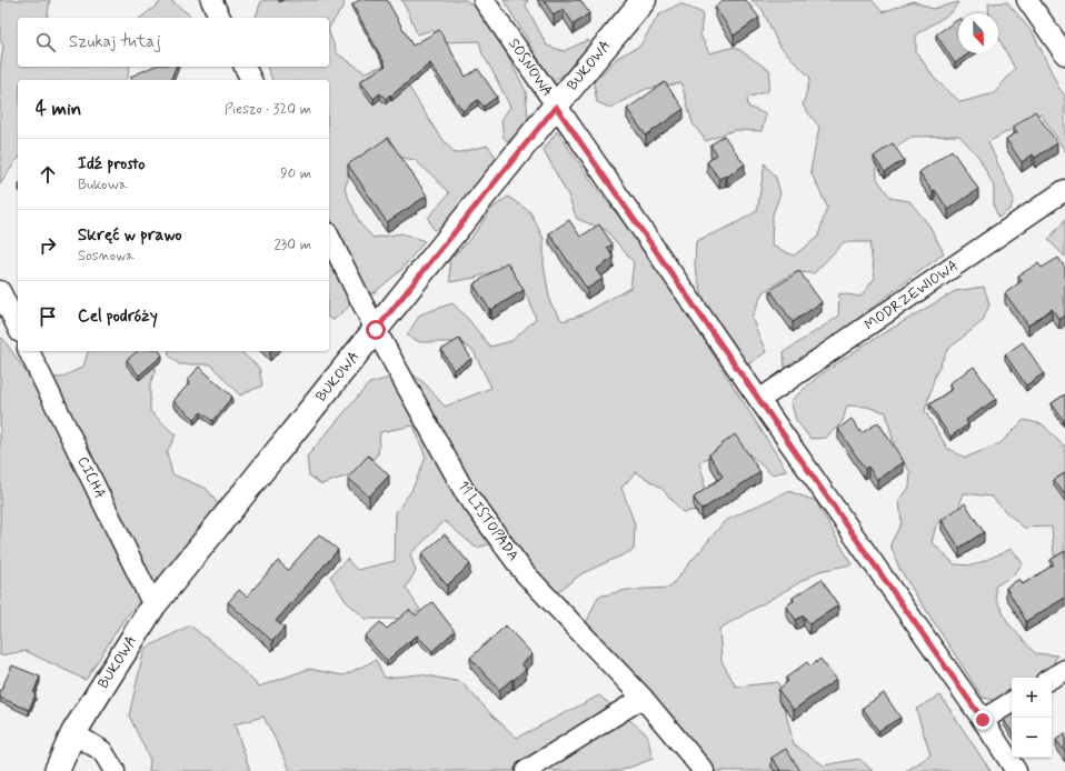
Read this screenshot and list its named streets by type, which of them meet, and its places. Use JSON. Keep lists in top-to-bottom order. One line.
{"streets":{"street":["BUKOWA","SOSNOWA","MODRZEWIOWA","CICHA","11 LISTOPADA"]},"crossings":[["BUKOWA","SOSNOWA"],["BUKOWA","CICHA"],["BUKOWA","11 LISTOPADA"],["SOSNOWA","MODRZEWIOWA"]],"north":"bottom","page":{"search":"Szukaj tutaj","heading":["4 min","Pieszo · 320 m"],"list":[["Idź prosto","Bukowa","90 m"],["Skręć w prawo","Sosnowa","230 m"],"Cel podróży"],"map_buttons":["+","−"]}}
